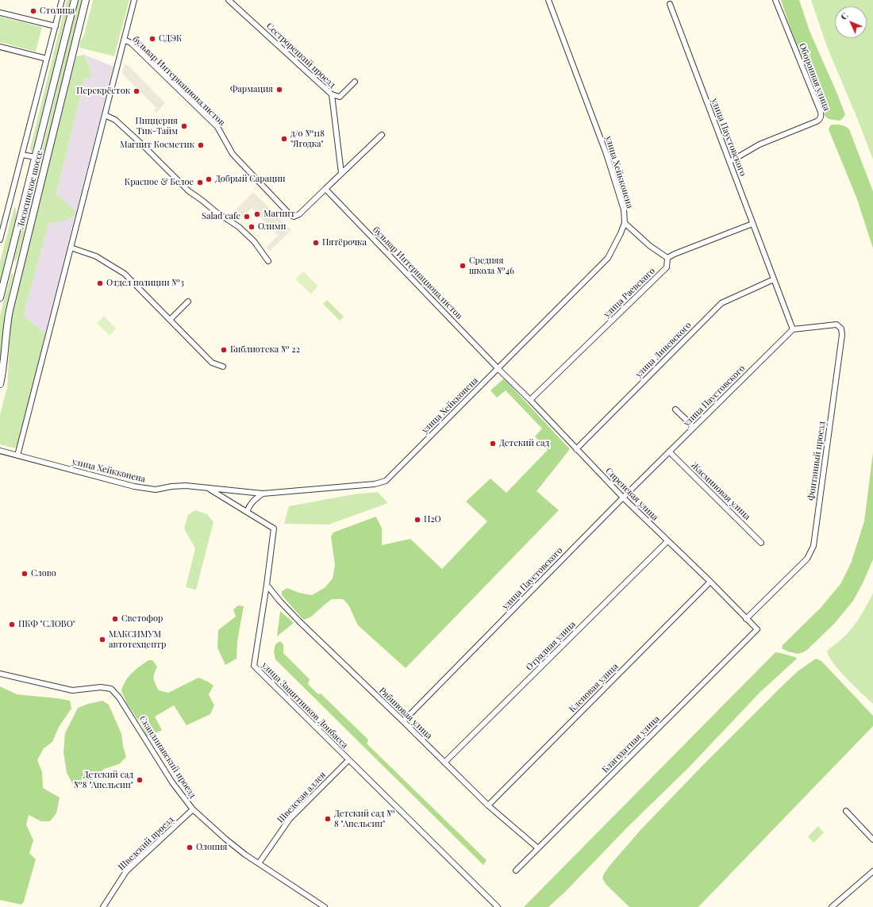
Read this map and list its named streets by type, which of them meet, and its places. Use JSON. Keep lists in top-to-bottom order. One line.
{"streets":{"street":["Сестрорецкий проезд","Оборонная улица","бульвар Интернационалистов","улица Паустовского","улица Хейкконена","Лососинское шоссе","улица Раевского","улица Линевского","Фонтанный проезд","Жасминовая улица","Сиреневая улица","Отрадная улица","Кленовая улица","улица Защитников Донбасса","Рябиновая улица","Благодатная улица","Скандинавский проезд","Шведская аллея","Шведский проезд"]},"crossings":[["Сестрорецкий проезд","бульвар Интернационалистов"],["Оборонная улица","улица Паустовского"],["бульвар Интернационалистов","улица Хейкконена"],["бульвар Интернационалистов","Сиреневая улица"],["улица Паустовского","улица Линевского"],["улица Паустовского","Фонтанный проезд"],["улица Паустовского","Жасминовая улица"],["улица Паустовского","Сиреневая улица"],["улица Паустовского","Рябиновая улица"],["улица Хейкконена","Сиреневая улица"],["улица Хейкконена","улица Защитников Донбасса"],["улица Раевского","Сиреневая улица"],["улица Линевского","Сиреневая улица"],["Фонтанный проезд","Сиреневая улица"],["Сиреневая улица","Отрадная улица"],["Сиреневая улица","Кленовая улица"],["Сиреневая улица","Благодатная улица"],["Отрадная улица","Рябиновая улица"],["Кленовая улица","Рябиновая улица"],["улица Защитников Донбасса","Рябиновая улица"],["улица Защитников Донбасса","Шведская аллея"],["Рябиновая улица","Благодатная улица"],["Скандинавский проезд","Шведская аллея"],["Скандинавский проезд","Шведский проезд"]],"places":["Столица","СДЭК","Фармация","Перекрёсток","Пиццерия Тик-Тайм","д/о №118 \"Ягодка\"","Магнит Косметик","Добрый Сарацин","Красное & Белое","Магнит","Salad cafe","Олимп","Пятёрочка","Средняя школа №46","Отдел полиции №3","Библиотека № 22","Детский сад","H2O","Слово","Светофор","ПКФ \"СЛОВО\"","МАКСИМУМ автотехцентр","Детский сад №8 \"Апельсин\"","Детский сад № 8 \"Апельсин\"","Олония"],"north":"top left"}
